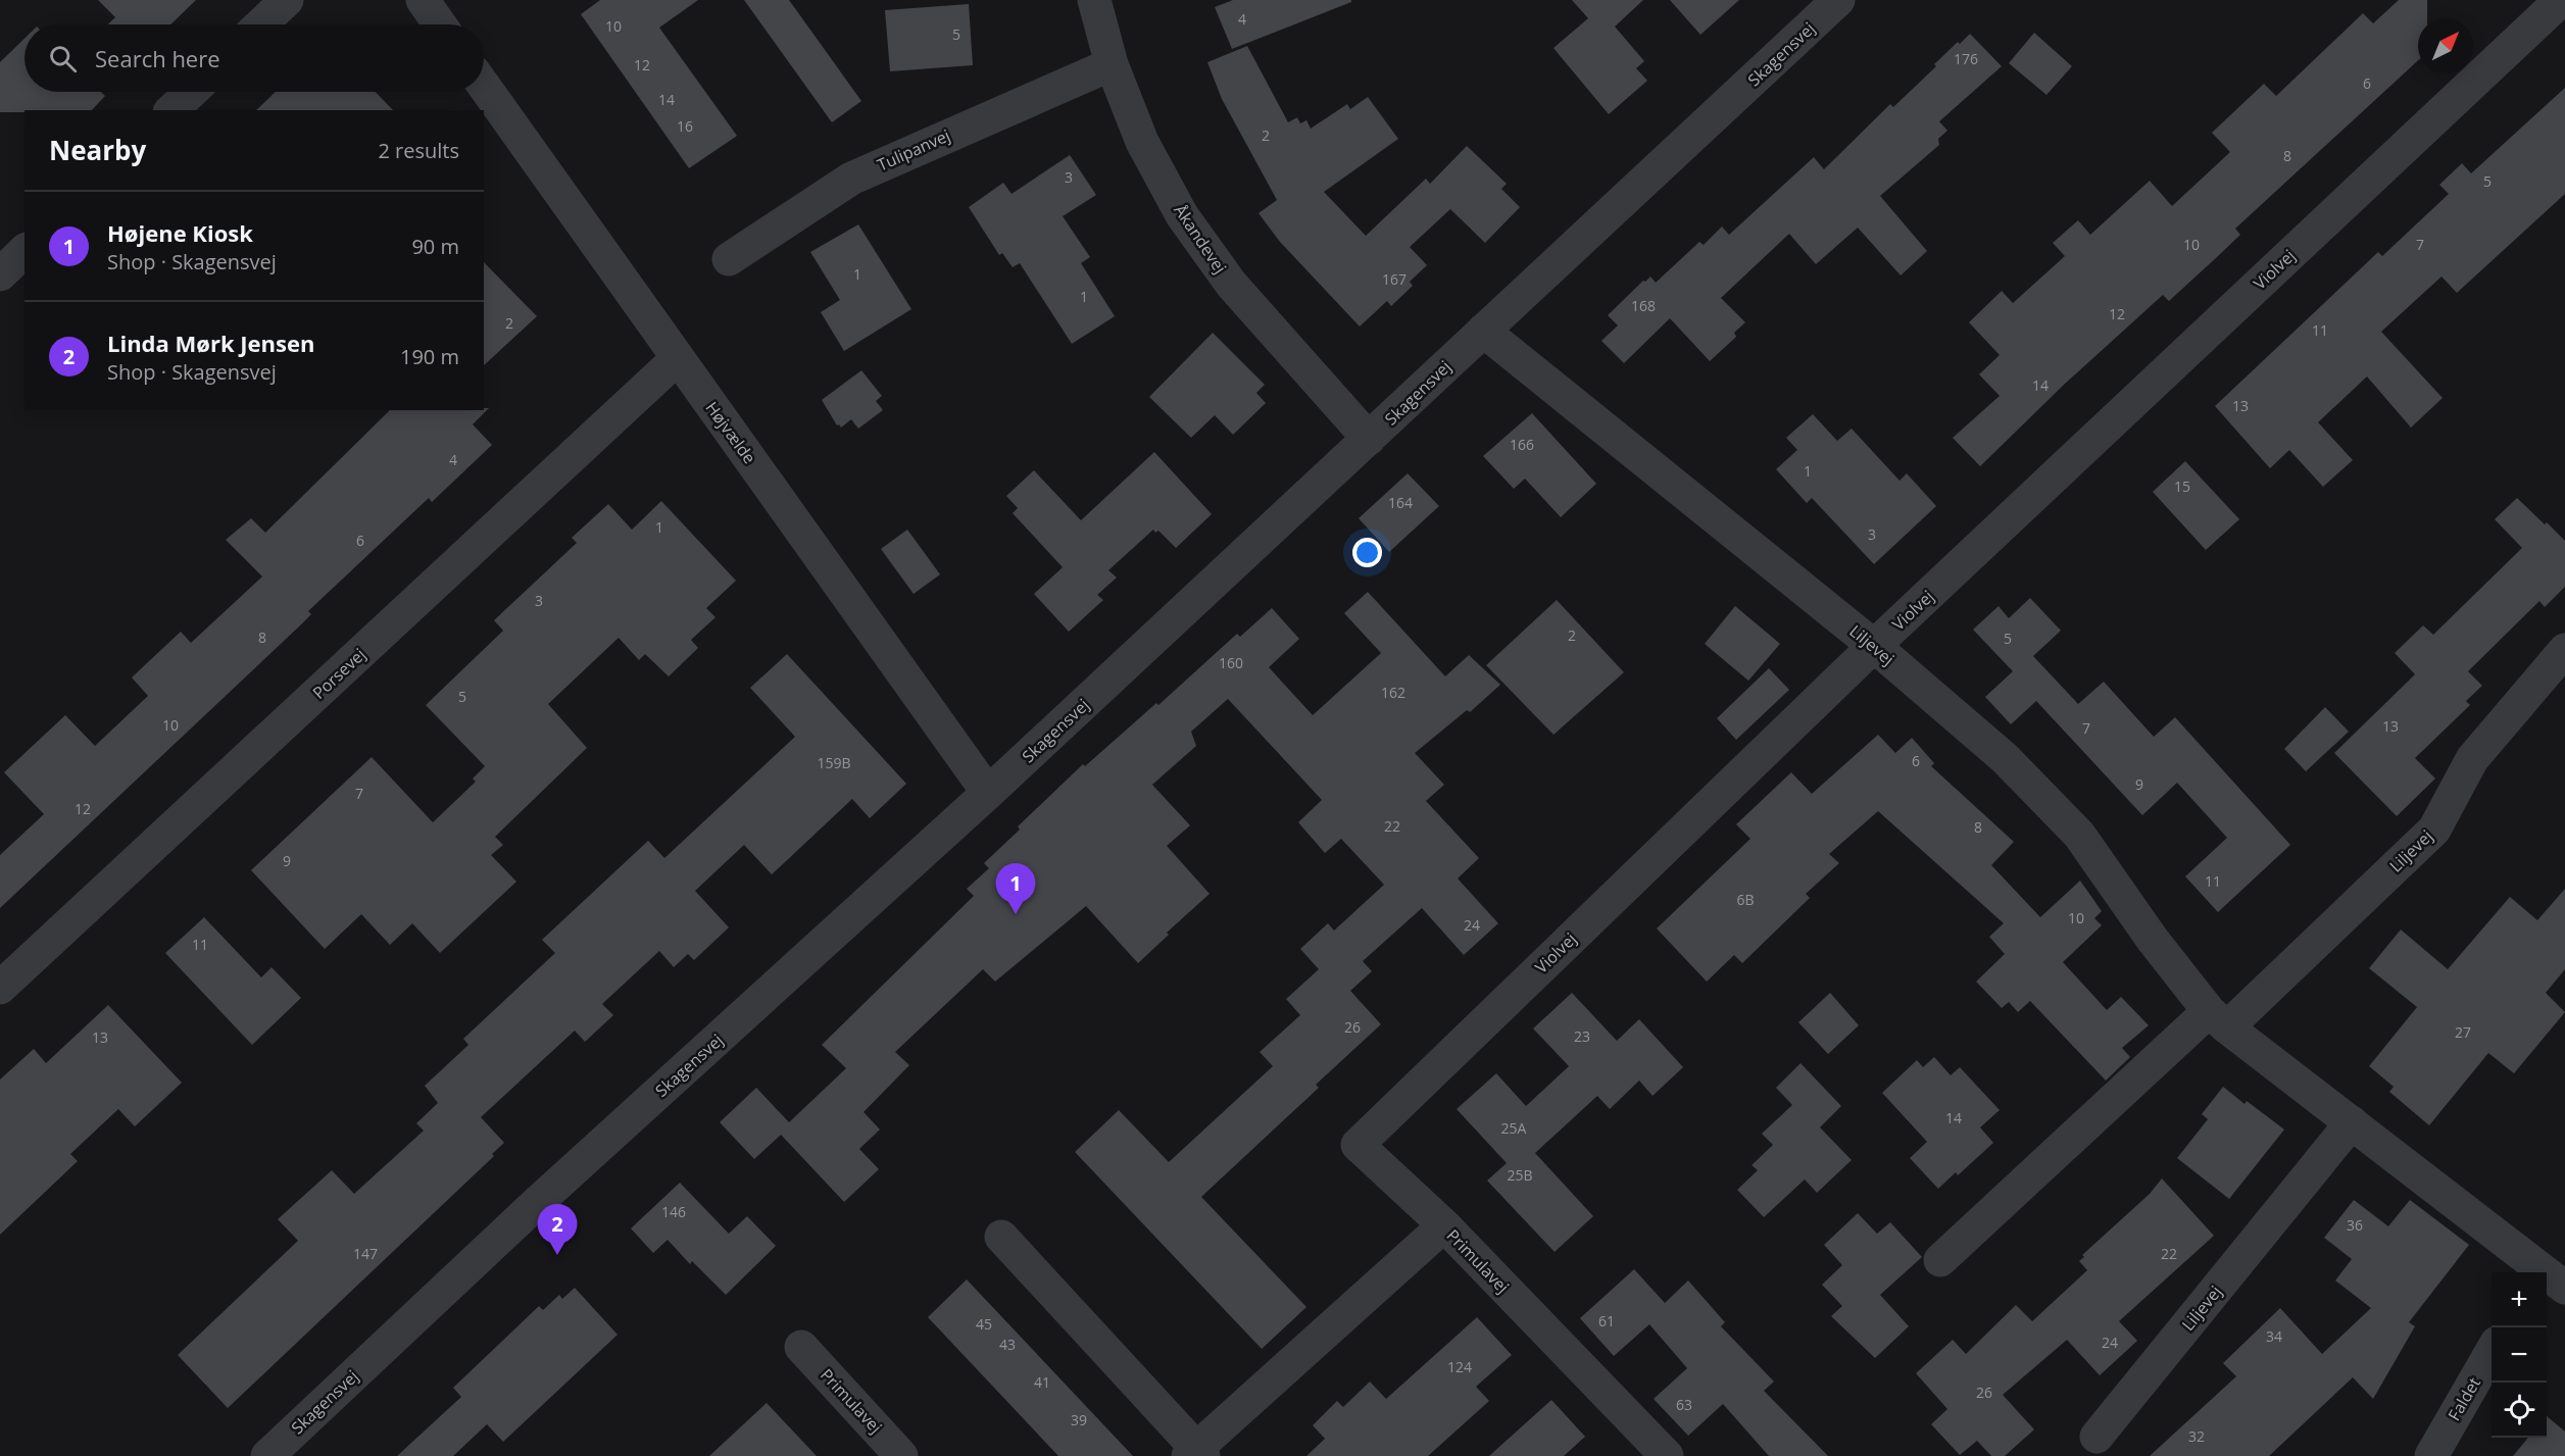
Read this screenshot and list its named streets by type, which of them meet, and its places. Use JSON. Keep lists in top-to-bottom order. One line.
{"streets":{"street":["Skagensvej","Tulipanvej","Åkandevej","Violvej","Højvælde","Liljevej","Porsevej","Primulavej","Faldet"]},"crossings":[["Skagensvej","Åkandevej"],["Skagensvej","Højvælde"],["Skagensvej","Liljevej"],["Tulipanvej","Åkandevej"],["Violvej","Liljevej"],["Violvej","Primulavej"],["Højvælde","Porsevej"]],"house_numbers":["4","10","5","176","12","6","14","16","2","8","3","5","10","7","1","167","1","168","12","2","11","14","13","166","4","1","15","164","1","3","6","3","2","8","5","160","162","5","10","13","7","6","159B","9","7","12","22","8","9","11","6B","10","24","11","26","27","23","13","14","25A","25B","146","36","147","22","61","45","34","24","43","124","41","26","63","39","32"],"north":"top right","page":{"search":"Search here","heading":["Nearby","2 results"],"list":[{"mark":"1","name":"Højene Kiosk","note":"Shop · Skagensvej","value":"90 m"},{"mark":"2","name":"Linda Mørk Jensen","note":"Shop · Skagensvej","value":"190 m"}],"pins":["1","2"],"map_buttons":["+","−"]}}
